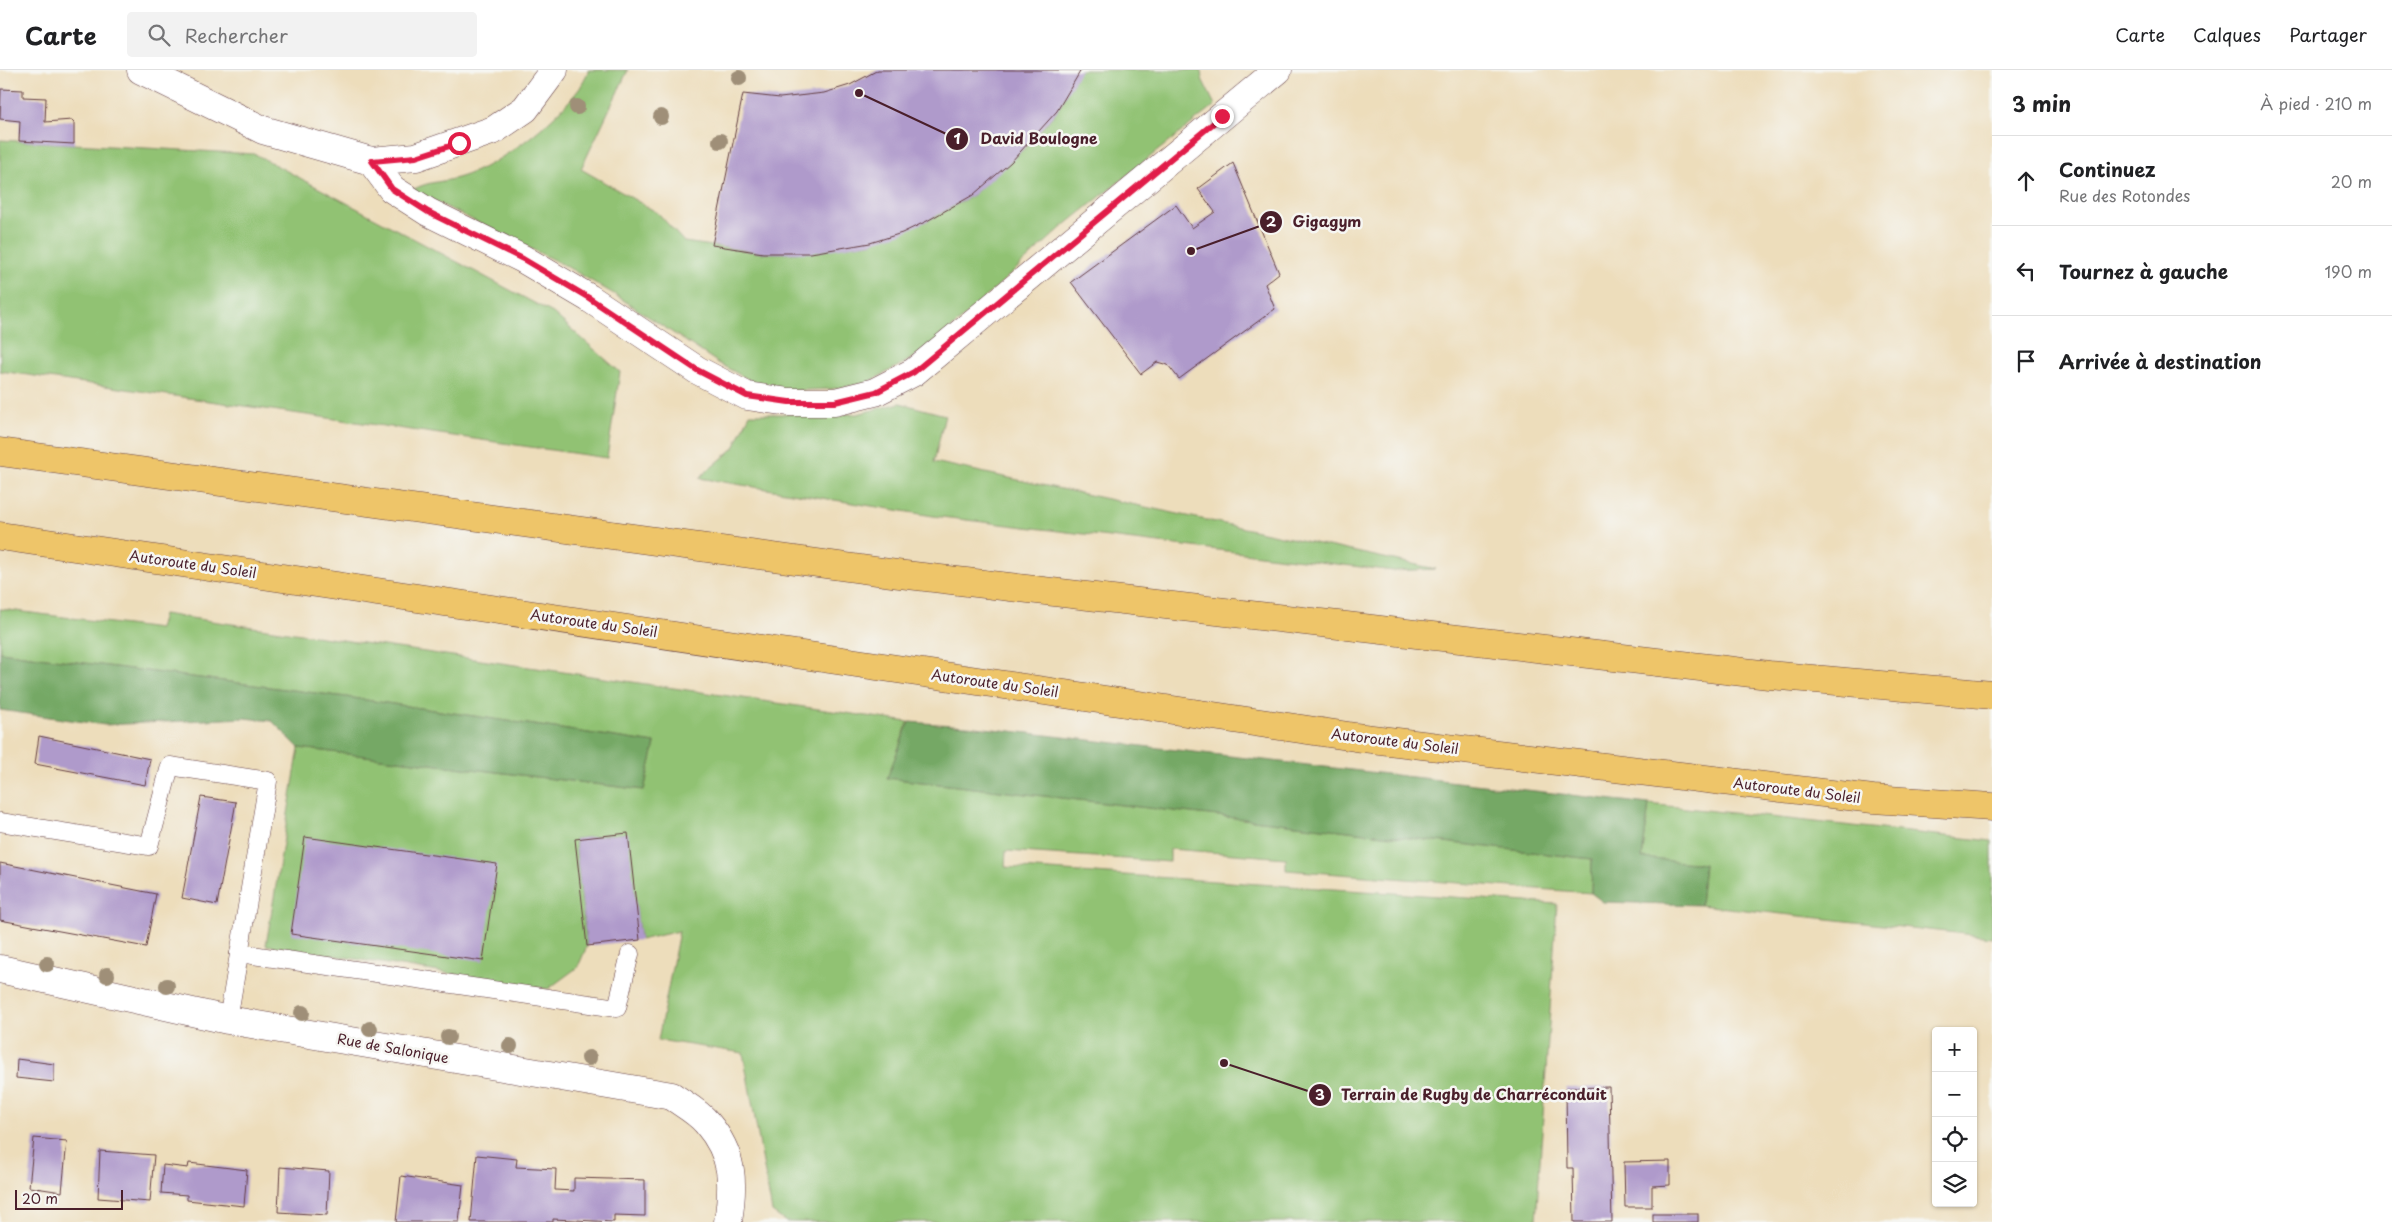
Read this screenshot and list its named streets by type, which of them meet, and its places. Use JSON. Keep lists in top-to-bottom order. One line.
{"streets":{"highway":["Autoroute du Soleil"],"street":["Rue de Salonique"]},"places":["David Boulogne","Gigagym","Terrain de Rugby de Charréconduit"],"scale_bar":"20 m","page":{"header":"Carte","search":"Rechercher","nav":["Carte","Calques","Partager"],"heading":["3 min","À pied · 210 m"],"list":[["Continuez","Rue des Rotondes","20 m"],["Tournez à gauche","190 m"],"Arrivée à destination"],"map_buttons":["+","−"],"scale":"20 m"}}
